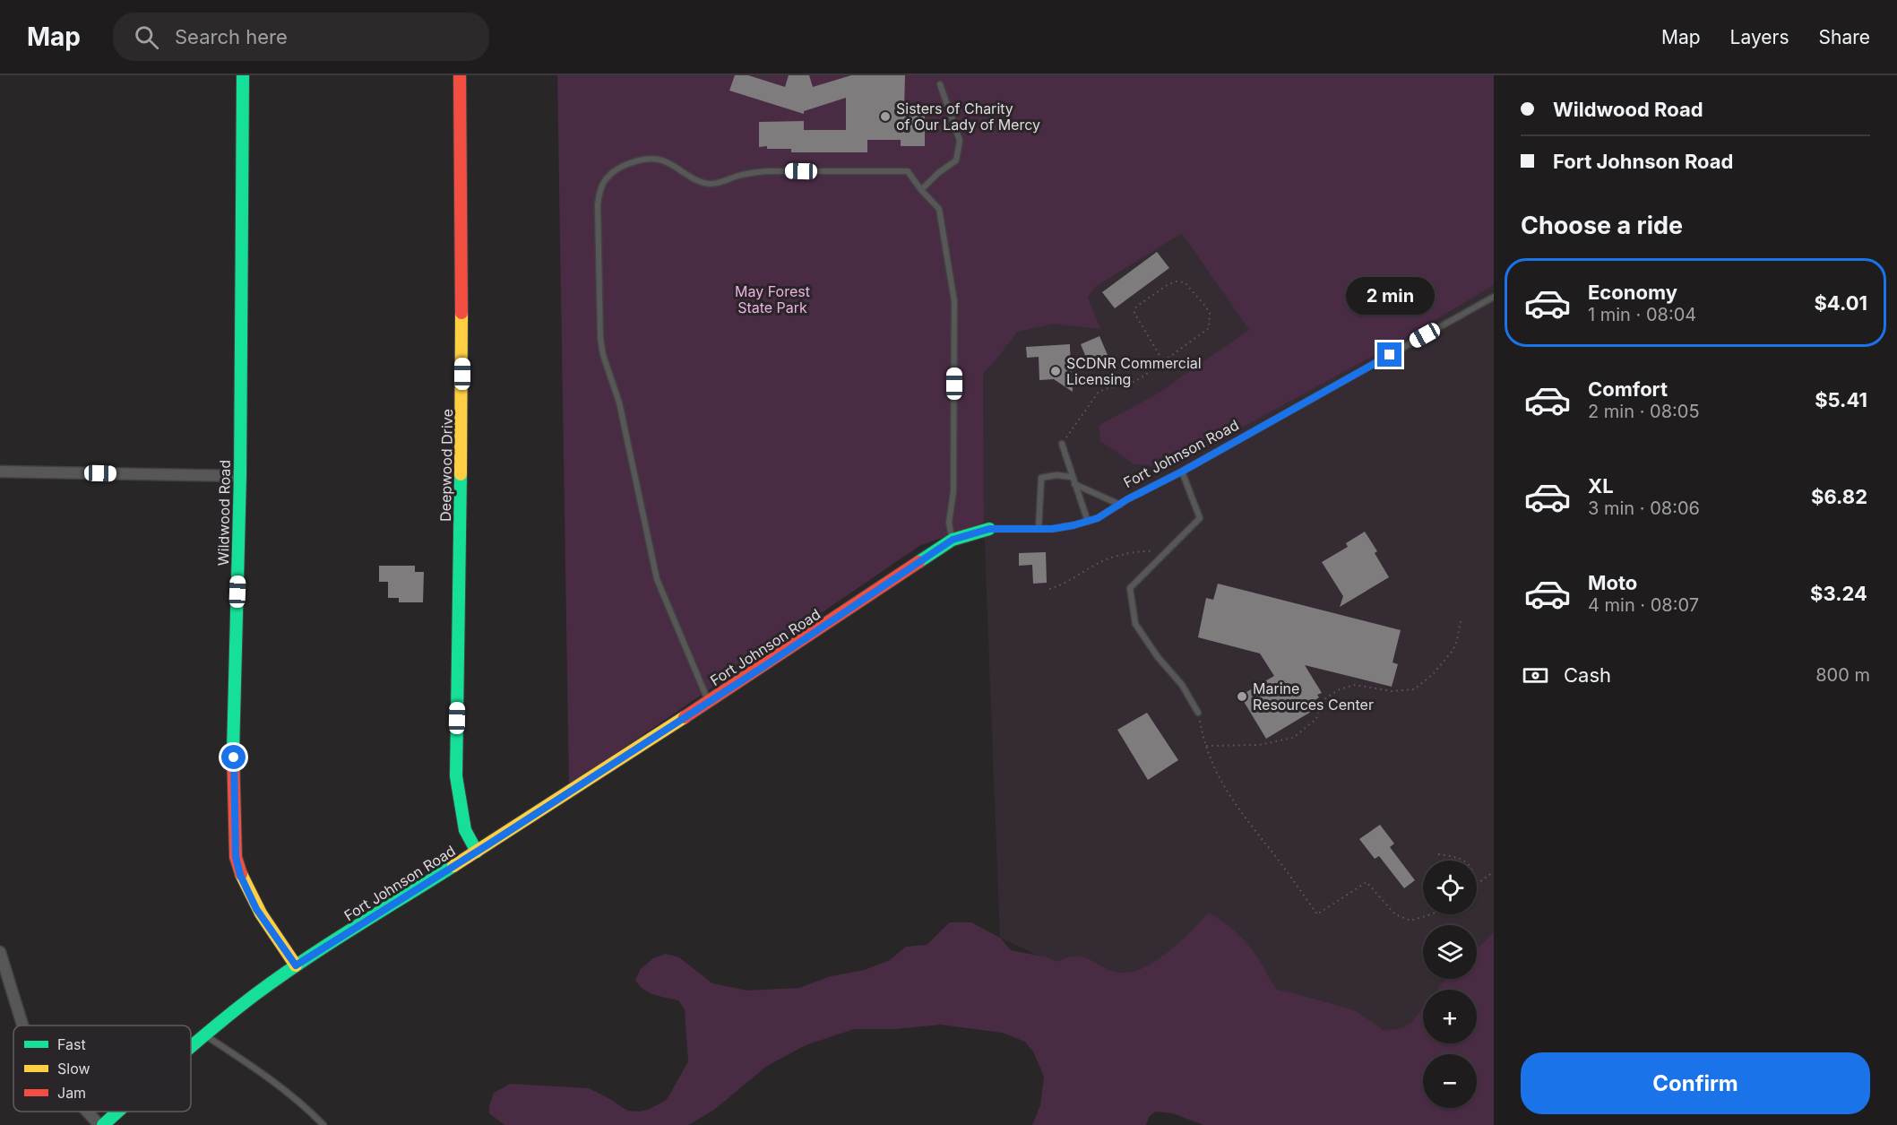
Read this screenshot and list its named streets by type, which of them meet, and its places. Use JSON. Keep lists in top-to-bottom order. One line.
{"streets":{"street":["Fort Johnson Road","Deepwood Drive","Wildwood Road"]},"crossings":[["Fort Johnson Road","Deepwood Drive"],["Fort Johnson Road","Wildwood Road"]],"parks":["May Forest State Park"],"places":["Sisters of Charity of Our Lady of Mercy","SCDNR Commercial Licensing","Marine Resources Center"],"legend":["Fast","Slow","Jam"],"page":{"header":"Map","search":"Search here","nav":["Map","Layers","Share"],"banner":["Wildwood Road","Fort Johnson Road"],"heading":"Choose a ride","list":[{"name":"Economy","note":"1 min · 08:04","value":"$4.01"},{"name":"Comfort","note":"2 min · 08:05","value":"$5.41"},{"name":"XL","note":"3 min · 08:06","value":"$6.82"},{"name":"Moto","note":"4 min · 08:07","value":"$3.24"}],"bubble":"2 min","pay":["Cash","800 m"],"map_buttons":["+","−"],"buttons":"Confirm"}}
